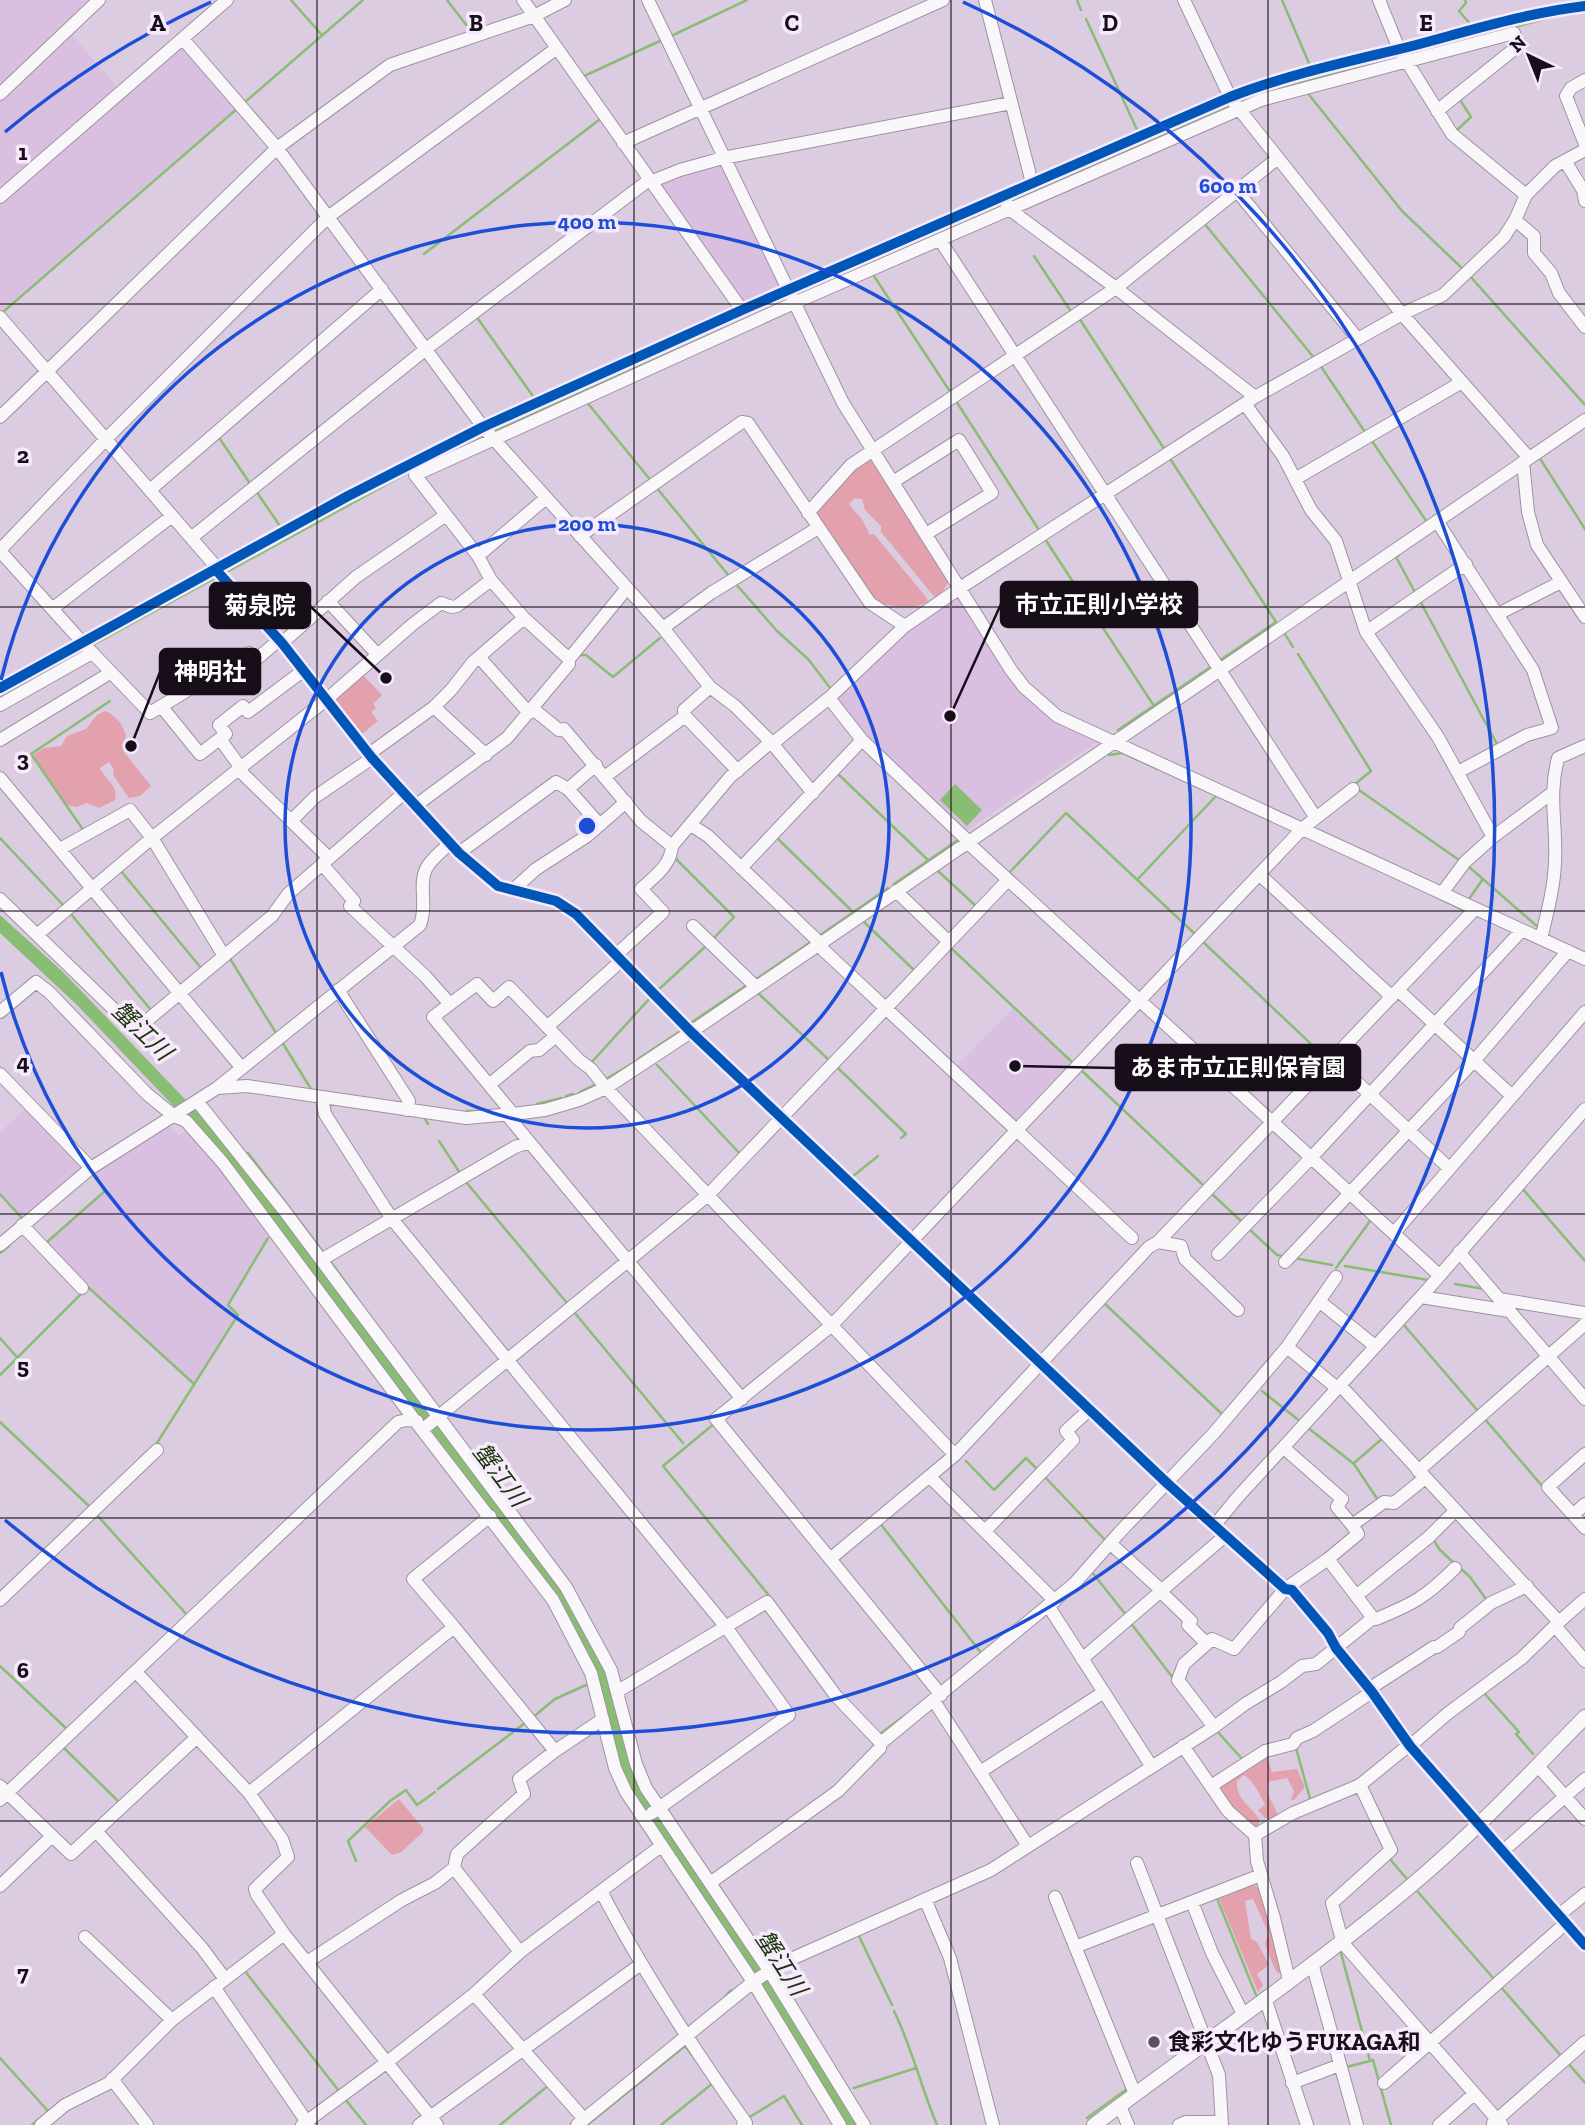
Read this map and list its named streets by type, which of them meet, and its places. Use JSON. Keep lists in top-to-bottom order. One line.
{"water":["蟹江川"],"places":["菊泉院","市立正則小学校","神明社","あま市立正則保育園","食彩文化ゆうFUKAGA和"],"north":"top left","grid":{"columns":["A","B","C","D","E"],"rows":["1","2","3","4","5","6","7"]},"rings":["600 m","400 m","200 m"]}
